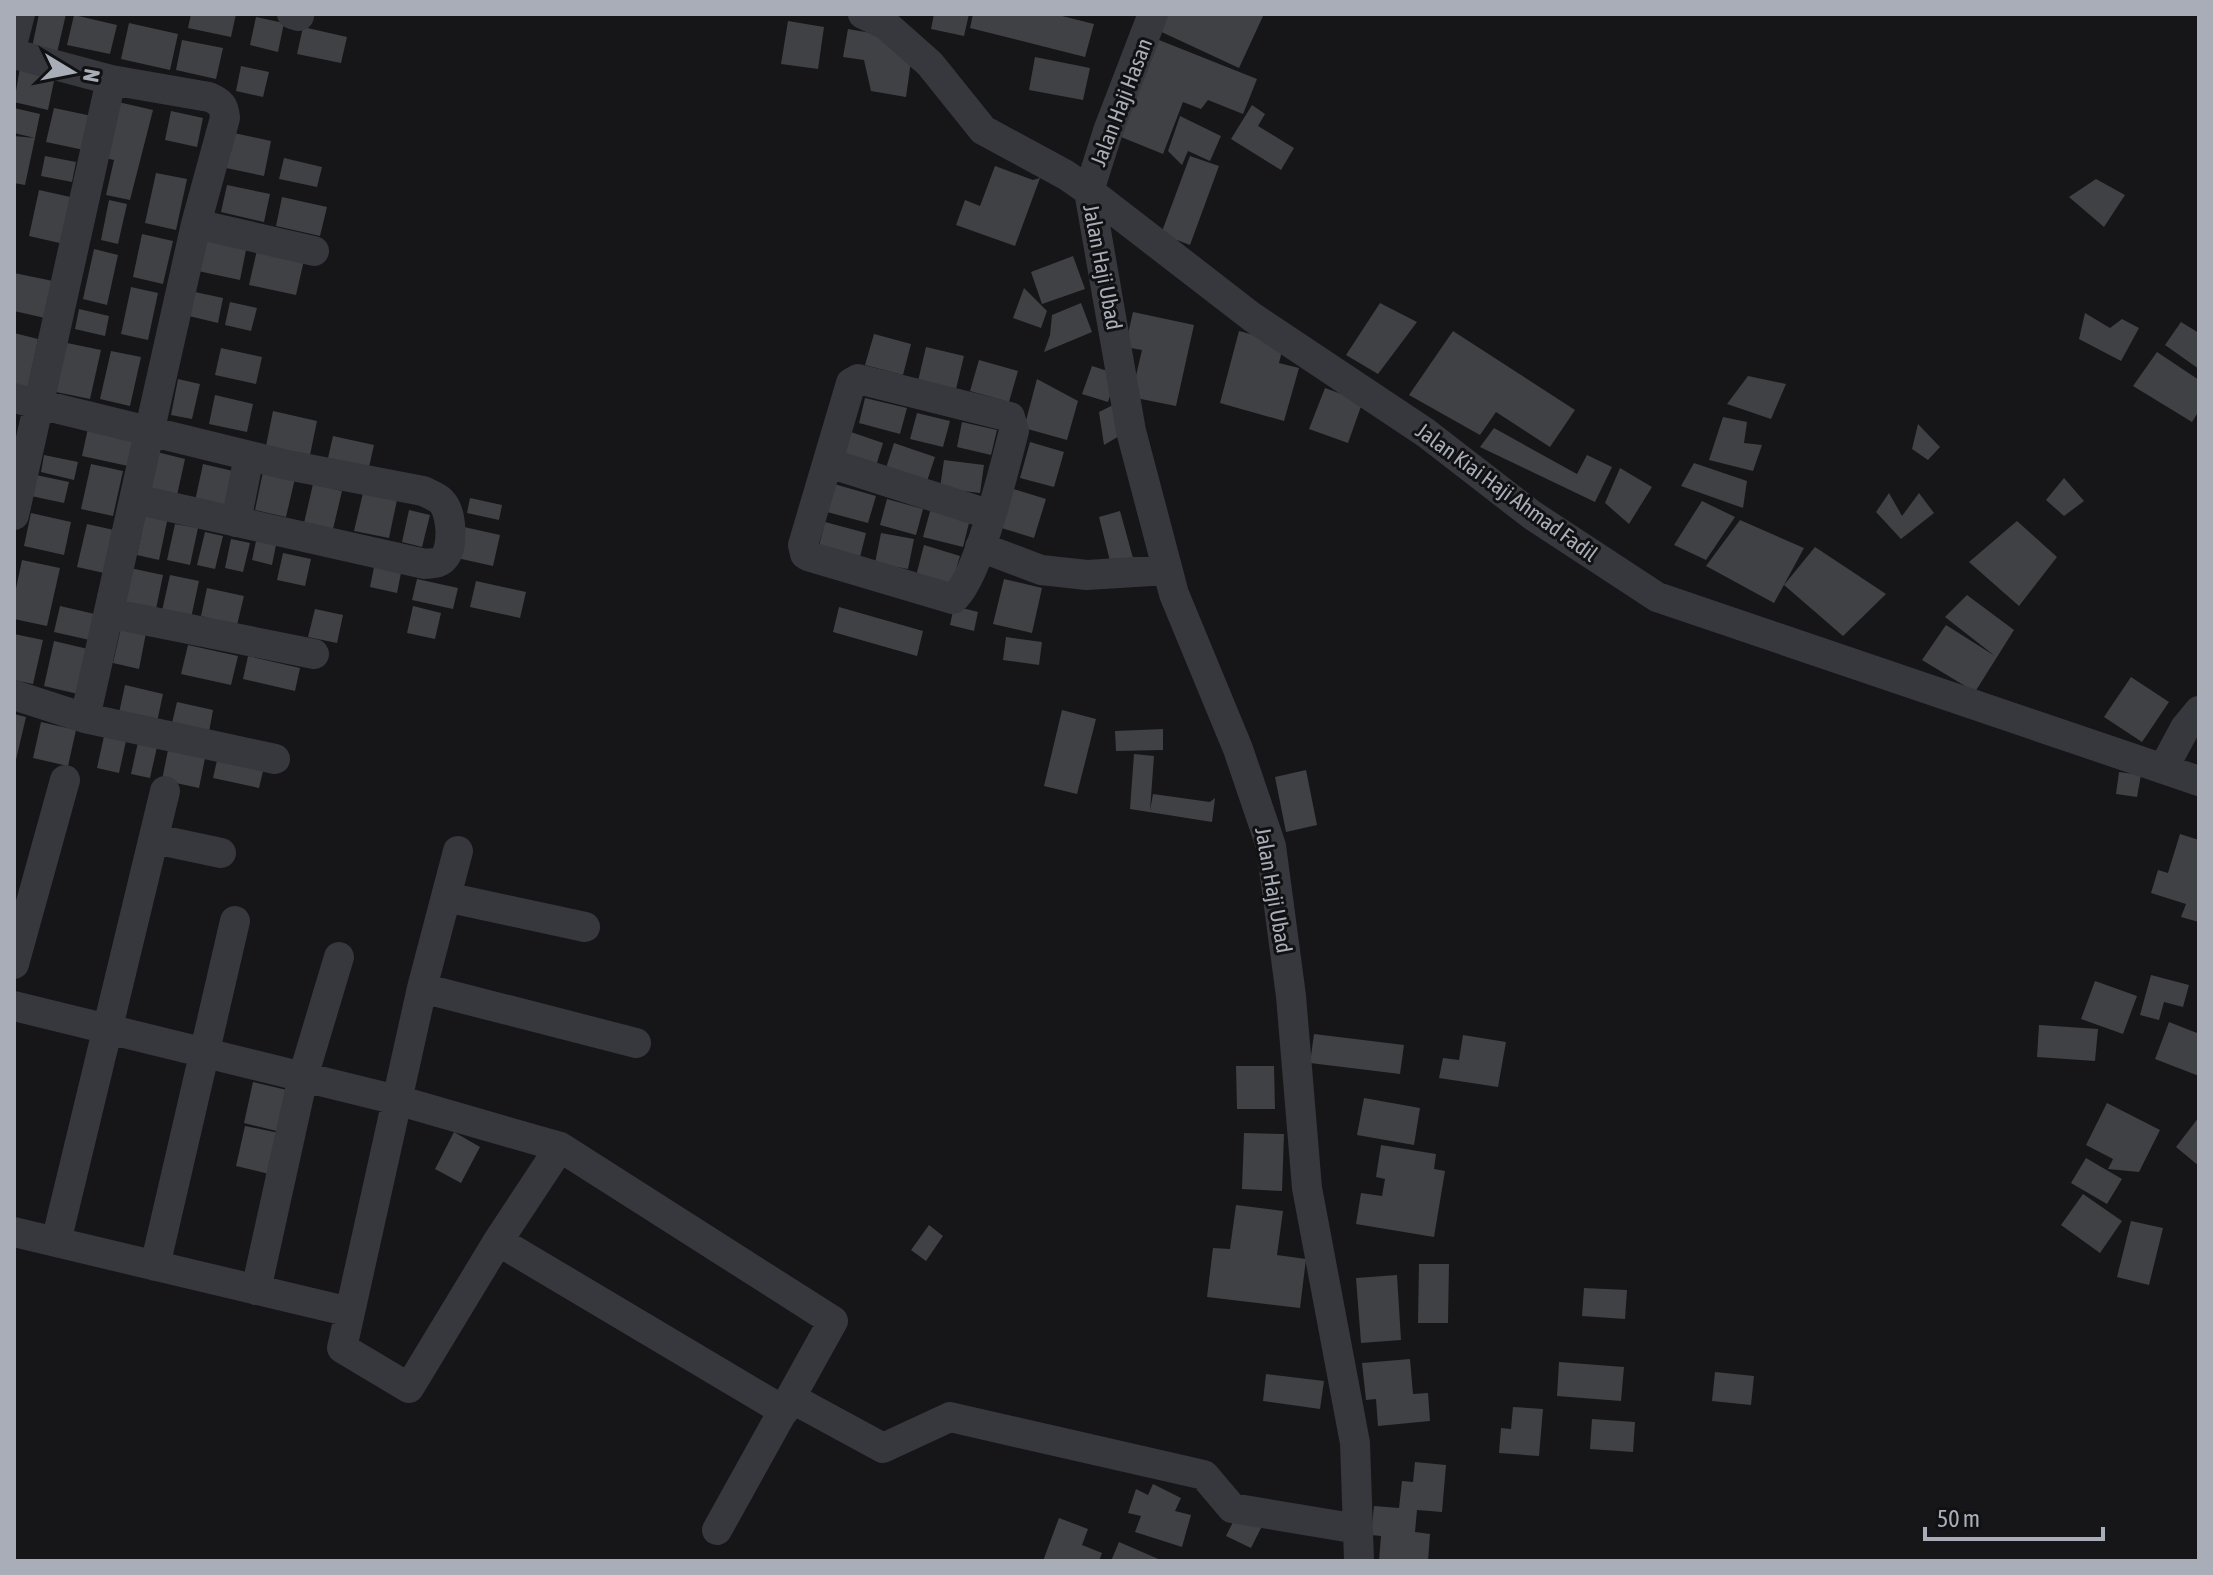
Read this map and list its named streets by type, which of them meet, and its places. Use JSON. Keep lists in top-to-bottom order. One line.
{"streets":{"street":["Jalan Haji Hasan","Jalan Haji Ubad","Jalan Kiai Haji Ahmad Fadil"]},"crossings":[["Jalan Haji Hasan","Jalan Haji Ubad"],["Jalan Haji Hasan","Jalan Kiai Haji Ahmad Fadil"],["Jalan Haji Ubad","Jalan Kiai Haji Ahmad Fadil"]],"scale_bar":"50 m","north":"right"}
